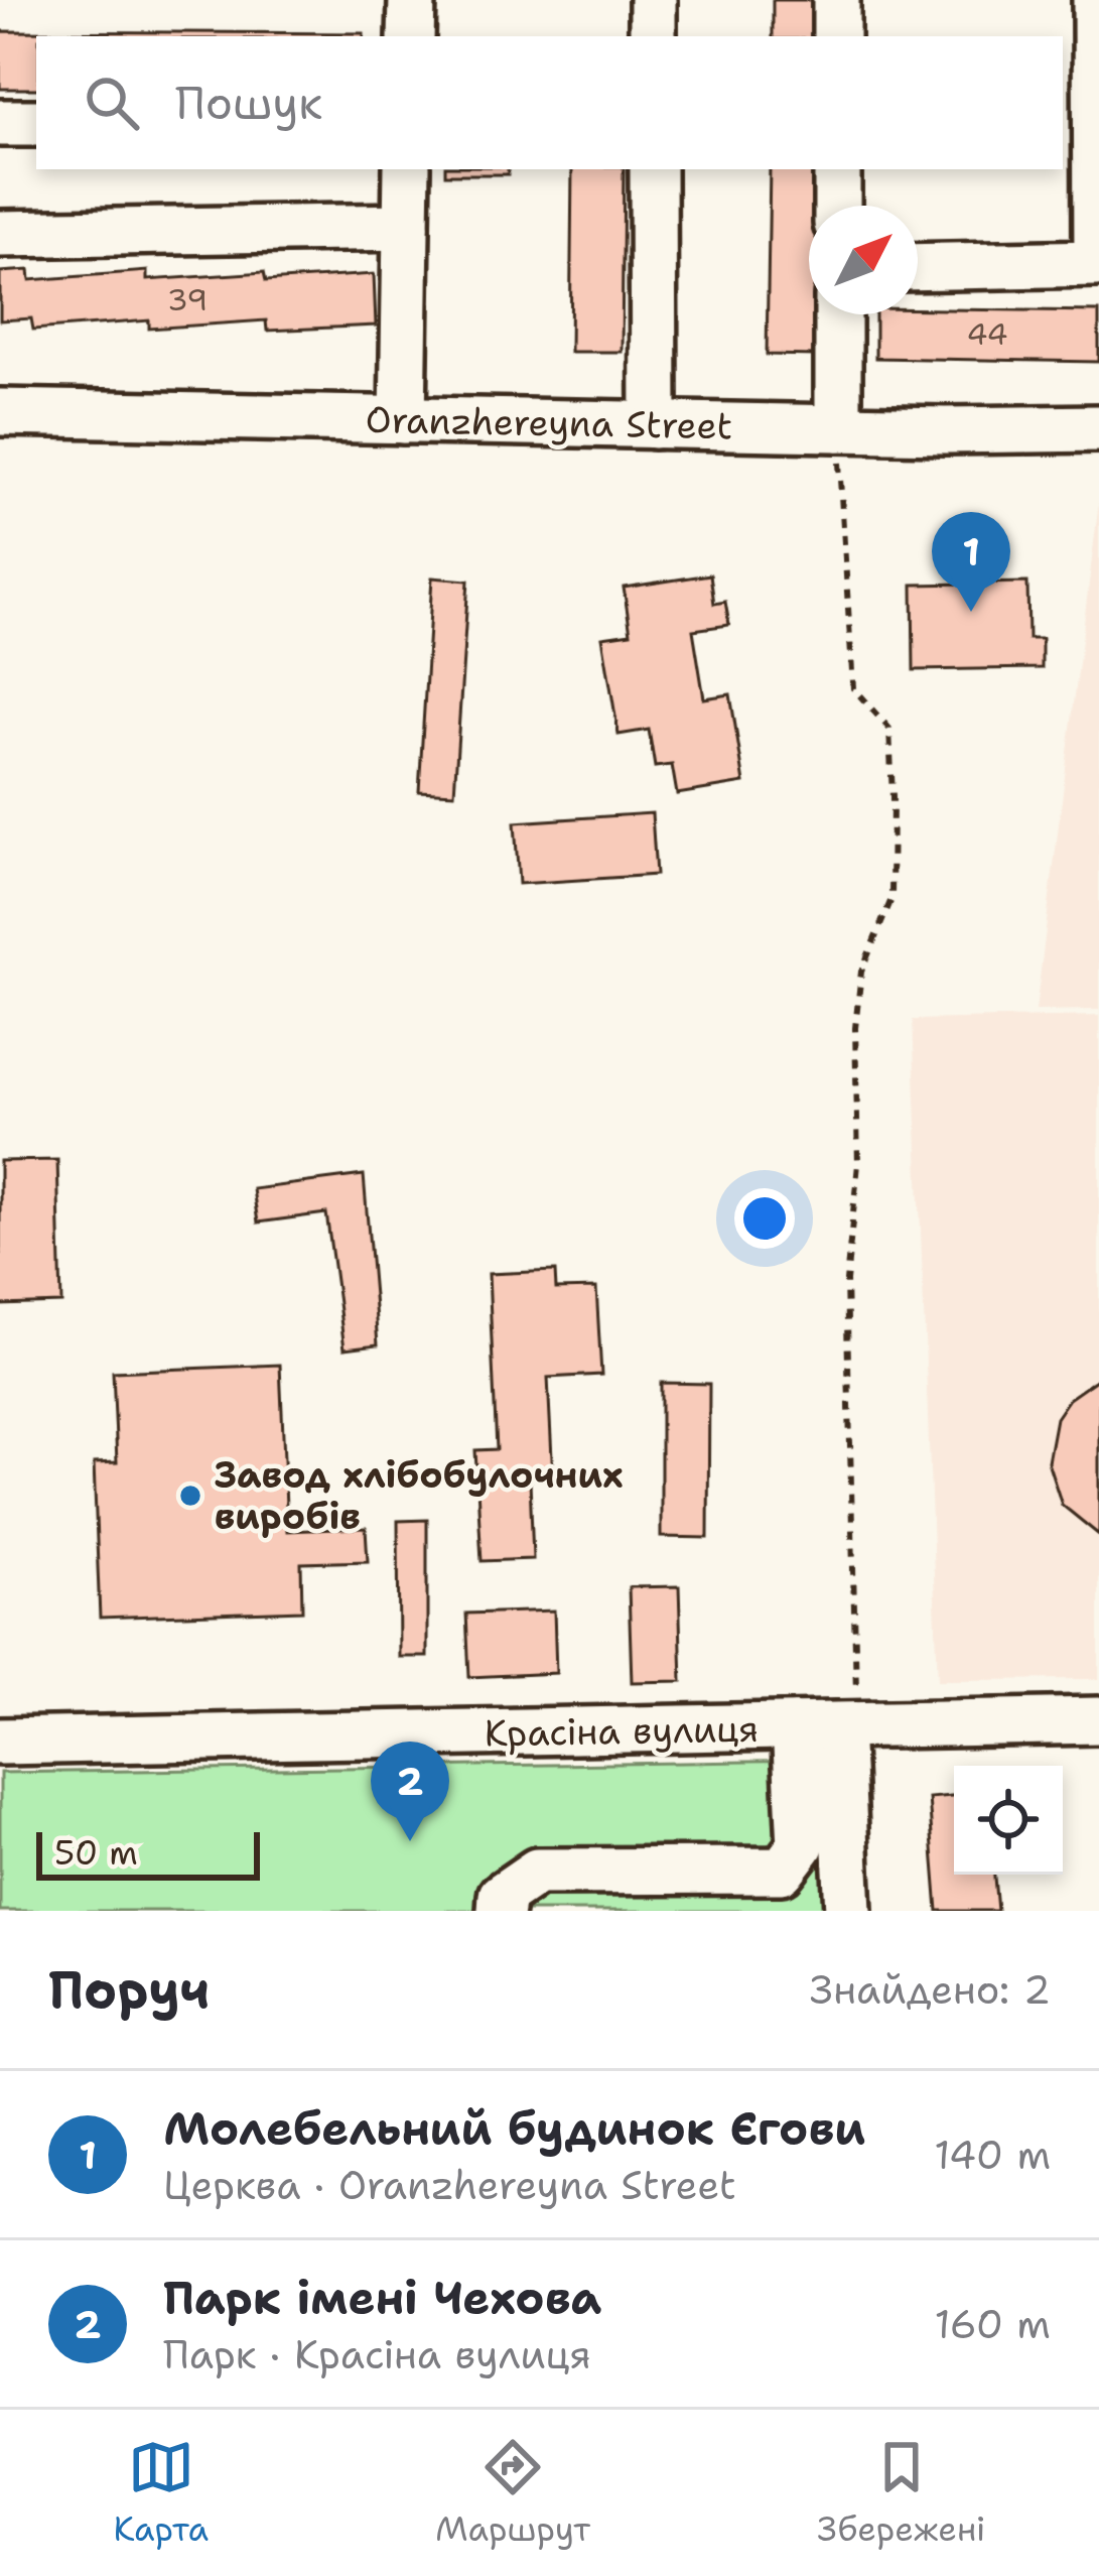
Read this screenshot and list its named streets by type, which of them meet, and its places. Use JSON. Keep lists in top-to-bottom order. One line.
{"streets":{"street":["Oranzhereyna Street","Красіна вулиця"]},"places":["Завод хлібобулочних виробів"],"house_numbers":["39","44"],"scale_bar":"50 m","north":"top right","page":{"search":"Пошук","pins":["1","2"],"scale":"50 m","heading":["Поруч","Знайдено: 2"],"list":[{"mark":"1","name":"Молебельний будинок Єгови","note":"Церква · Oranzhereyna Street","value":"140 m"},{"mark":"2","name":"Парк імені Чехова","note":"Парк · Красіна вулиця","value":"160 m"}],"nav":["Карта","Маршрут","Збережені"]}}
